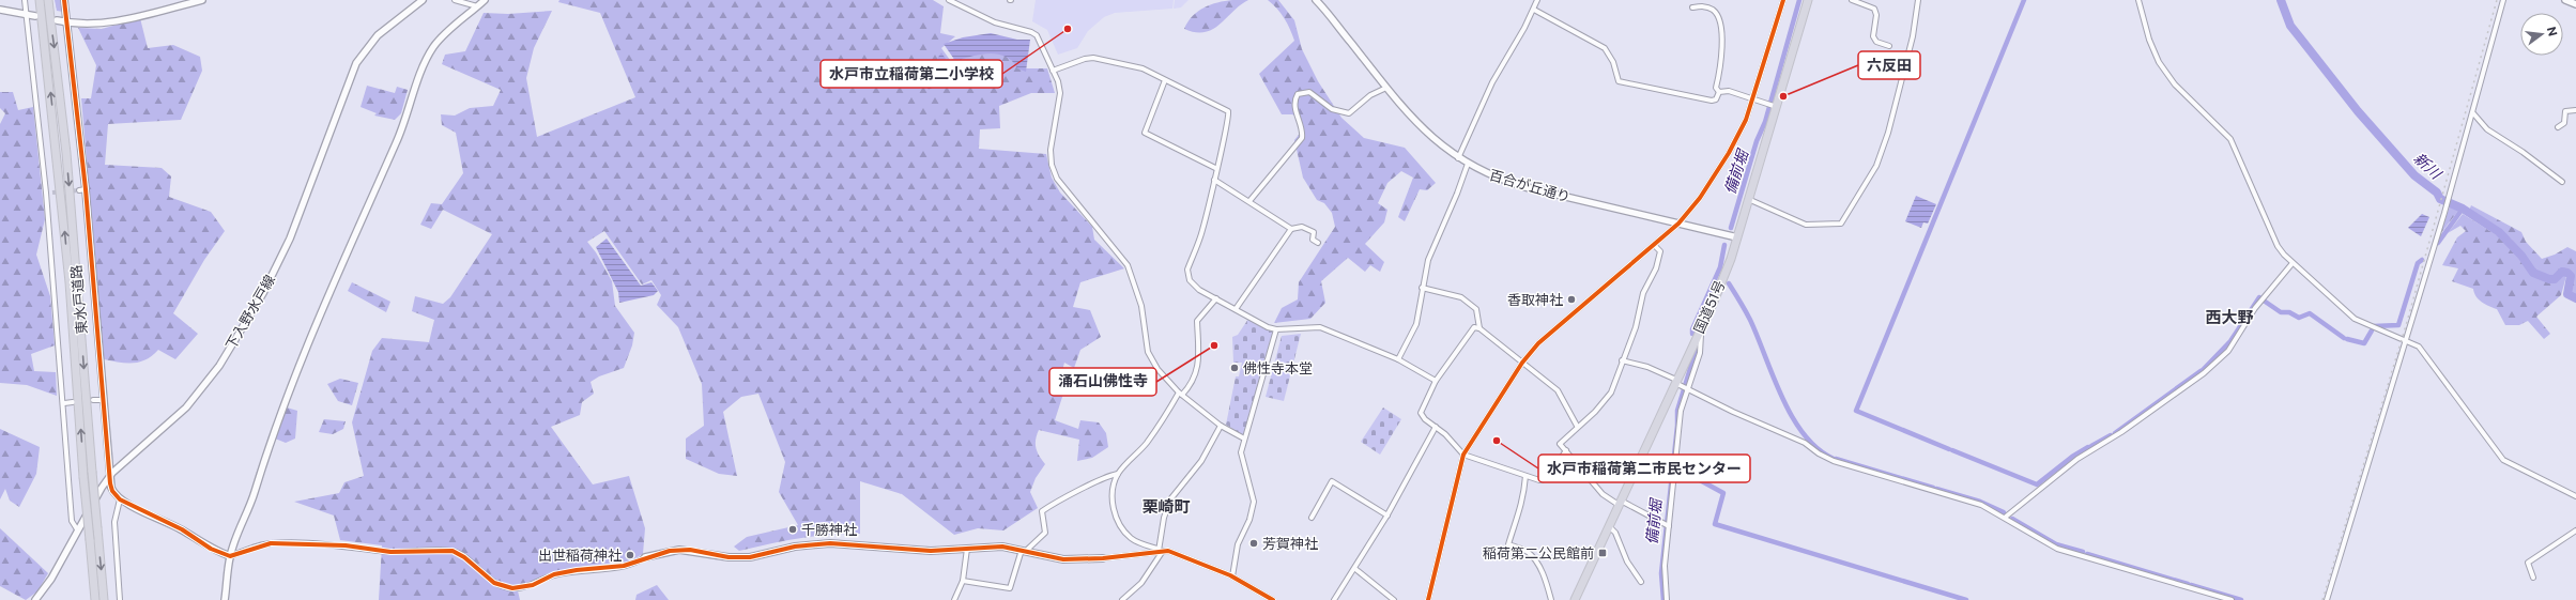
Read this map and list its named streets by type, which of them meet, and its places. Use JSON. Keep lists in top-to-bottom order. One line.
{"streets":{"highway":["東水戸道路","国道51号"],"street":["百合が丘通り","下入野水戸線"]},"crossings":[["百合が丘通り","国道51号"]],"districts":["西大野","栗崎町"],"water":["新川","備前堀"],"places":{"other":["水戸市立稲荷第二小学校","六反田","香取神社","涌石山佛性寺","佛性寺本堂","水戸市稲荷第二市民センター","千勝神社","芳賀神社","出世稲荷神社"],"transit":["稲荷第二公民館前"]},"north":"right"}
